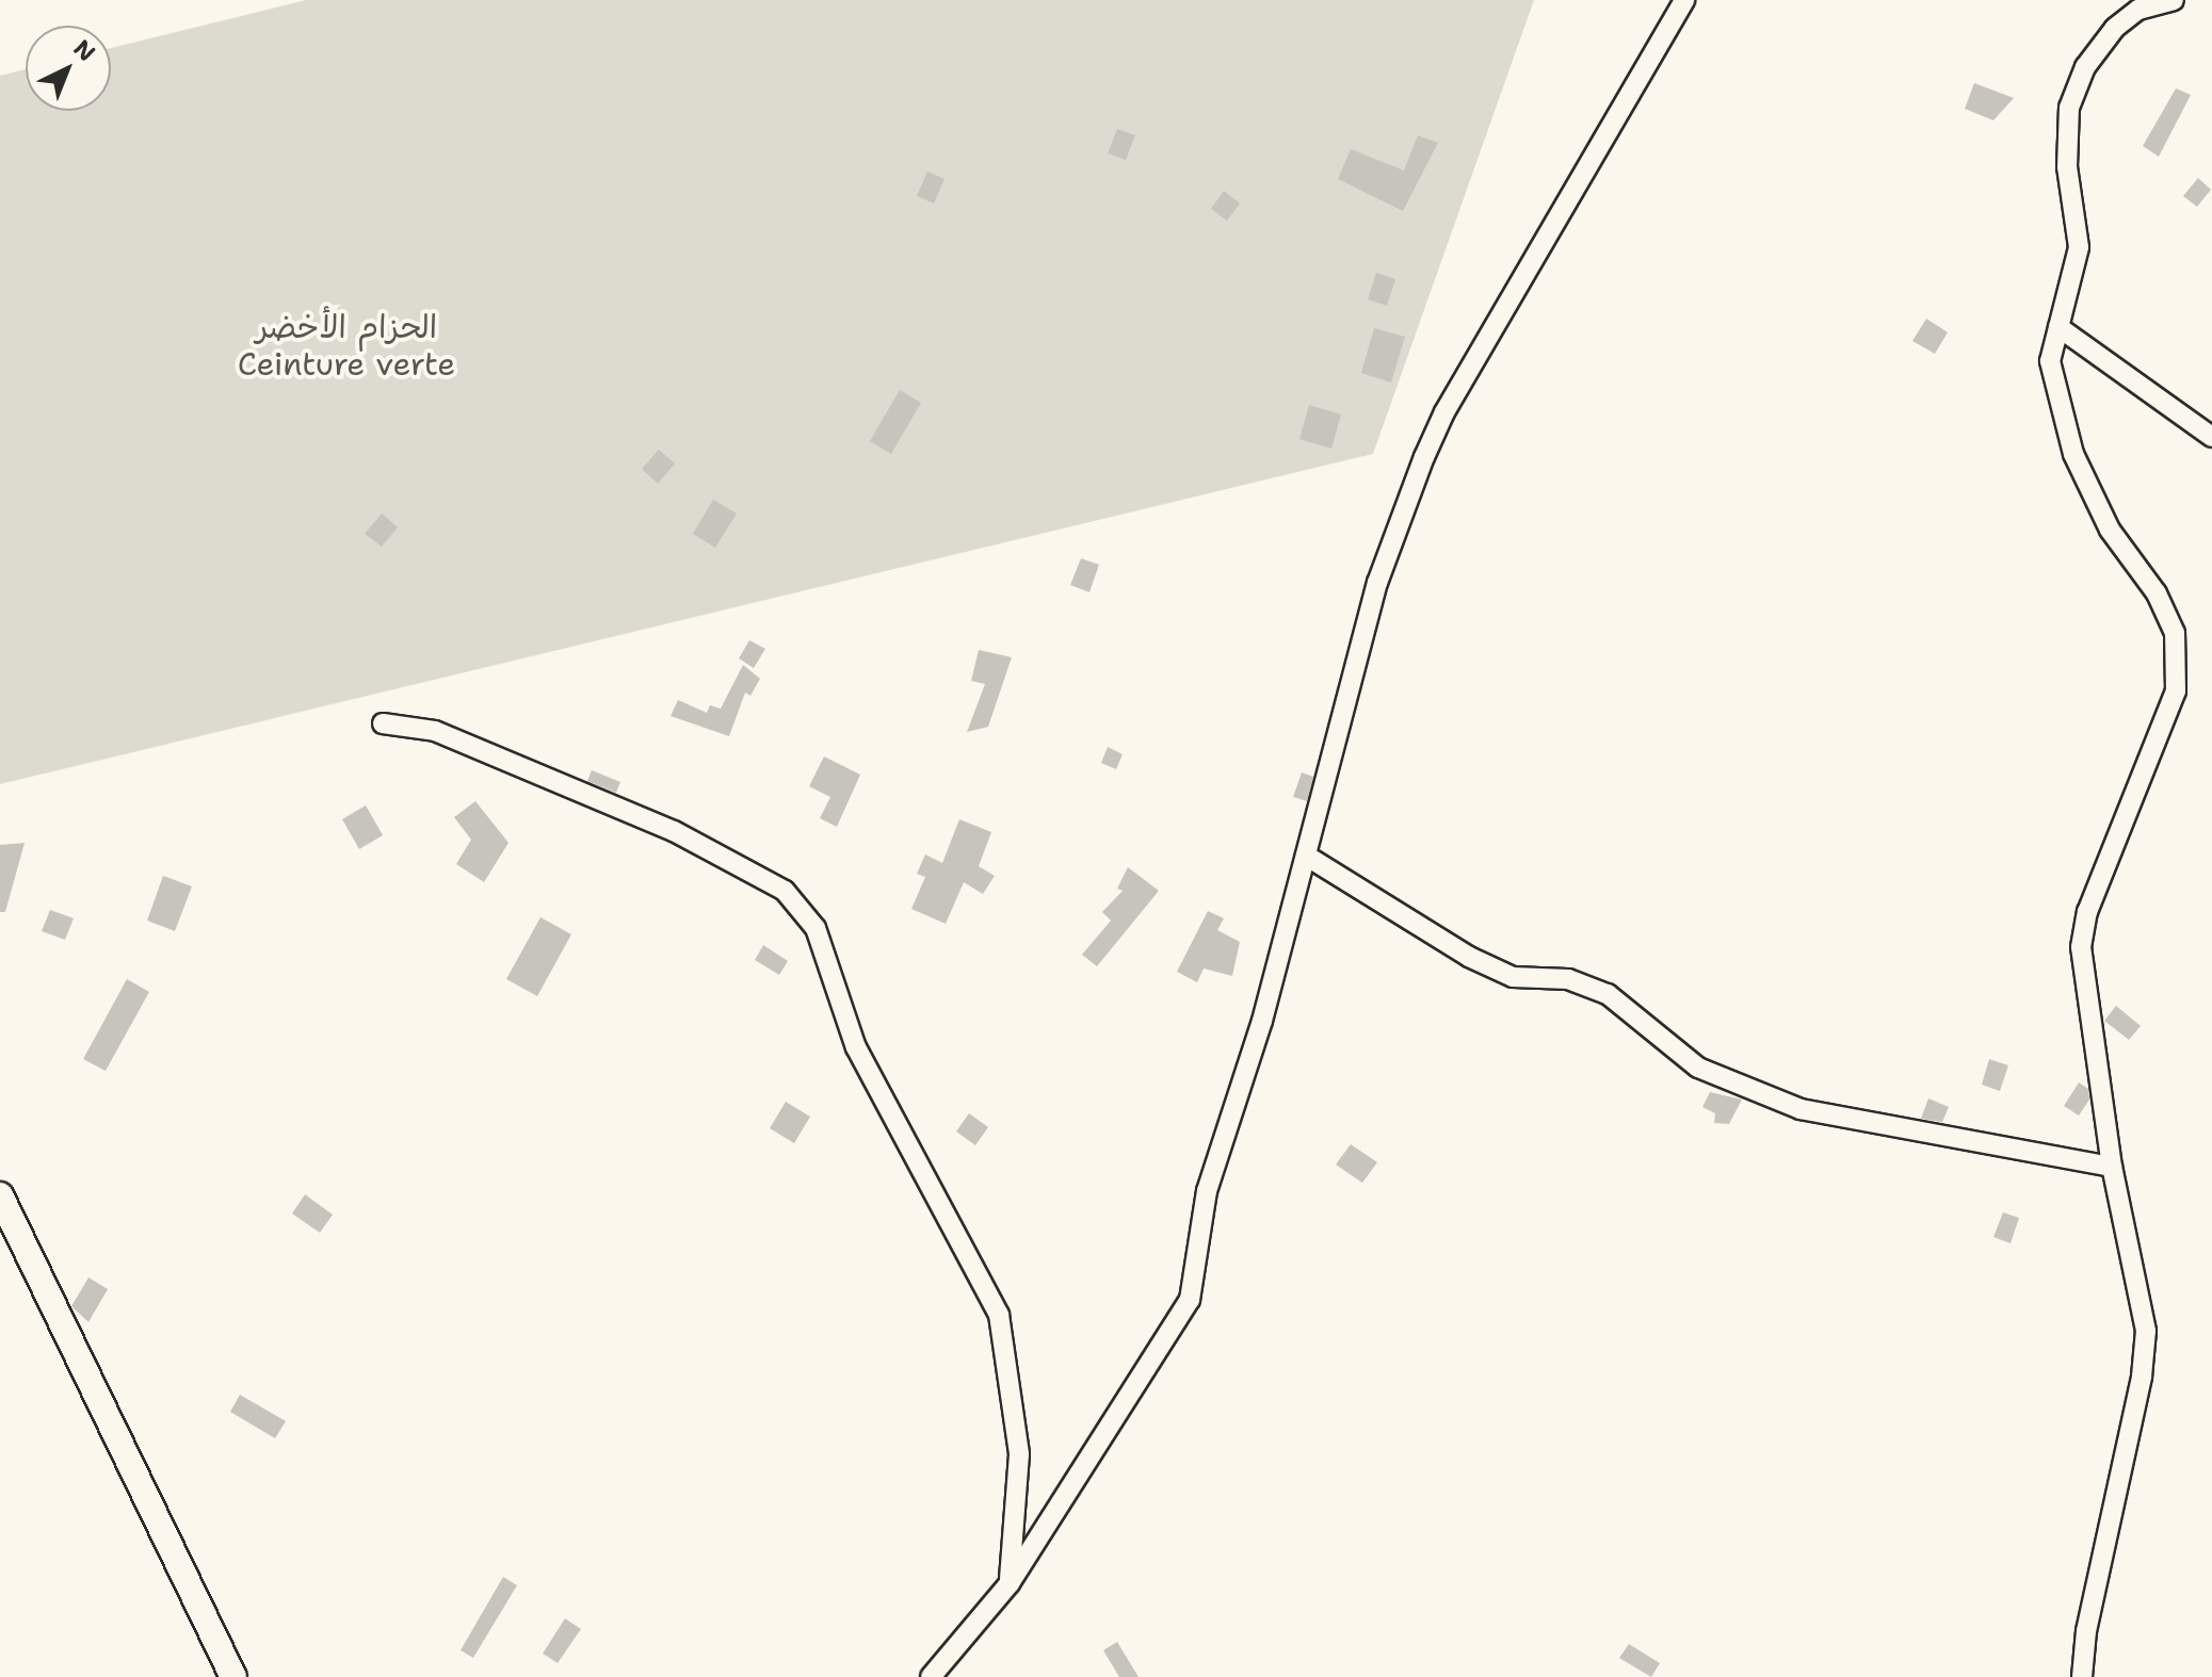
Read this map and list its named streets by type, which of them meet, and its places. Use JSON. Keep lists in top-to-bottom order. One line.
{"parks":["الحزام الأخضر Ceinture verte"],"north":"top right"}
